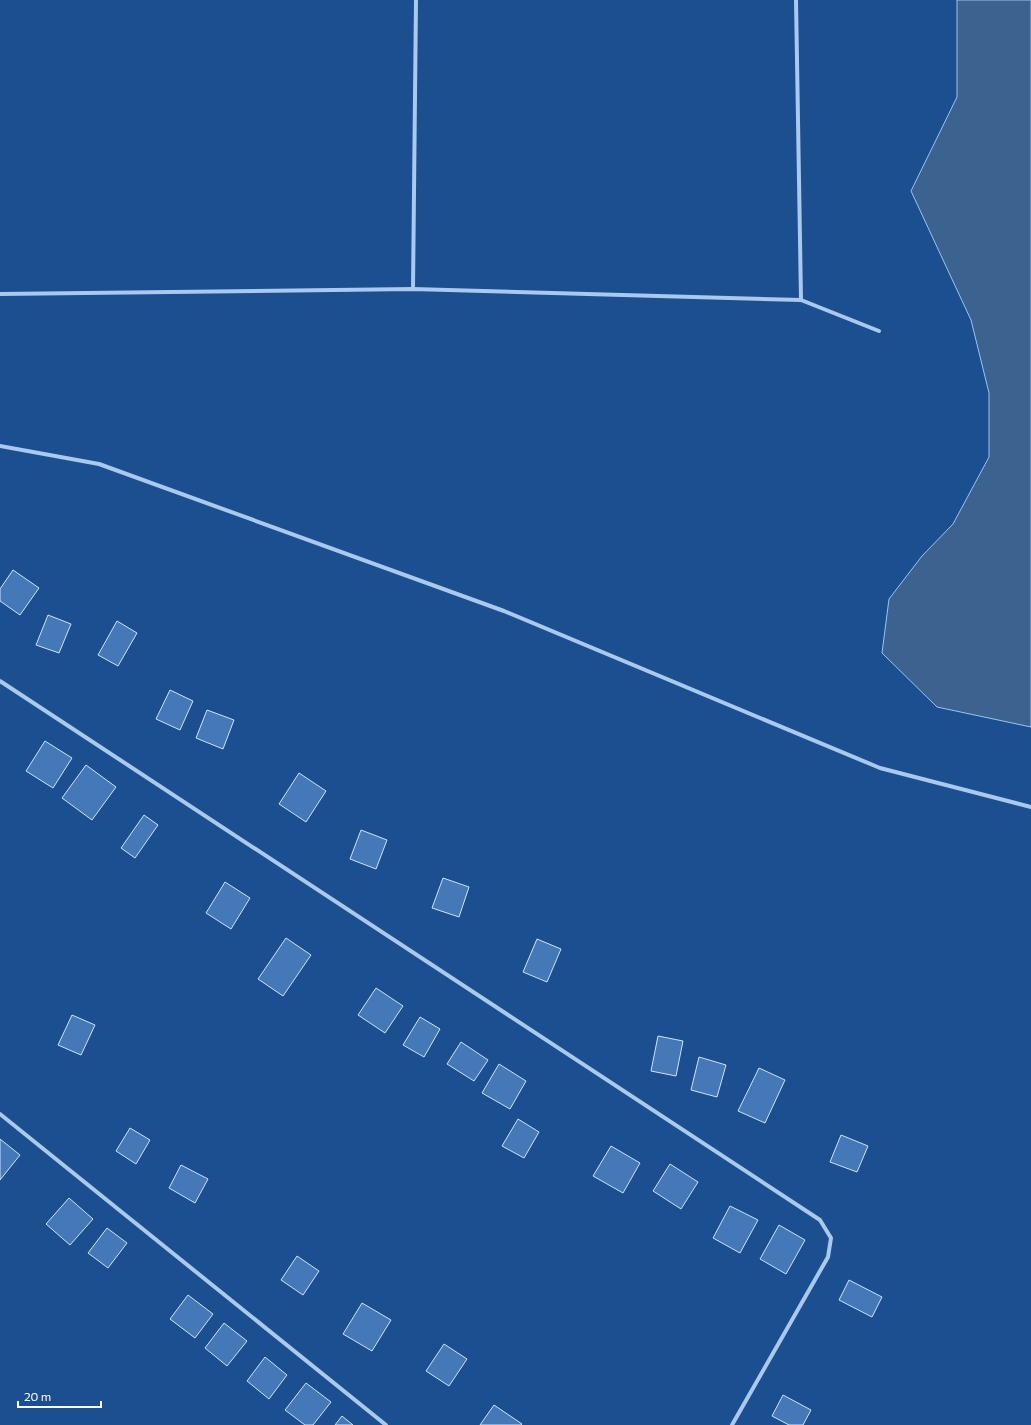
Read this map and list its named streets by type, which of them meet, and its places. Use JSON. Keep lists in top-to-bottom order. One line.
{"scale_bar":"20 m"}
